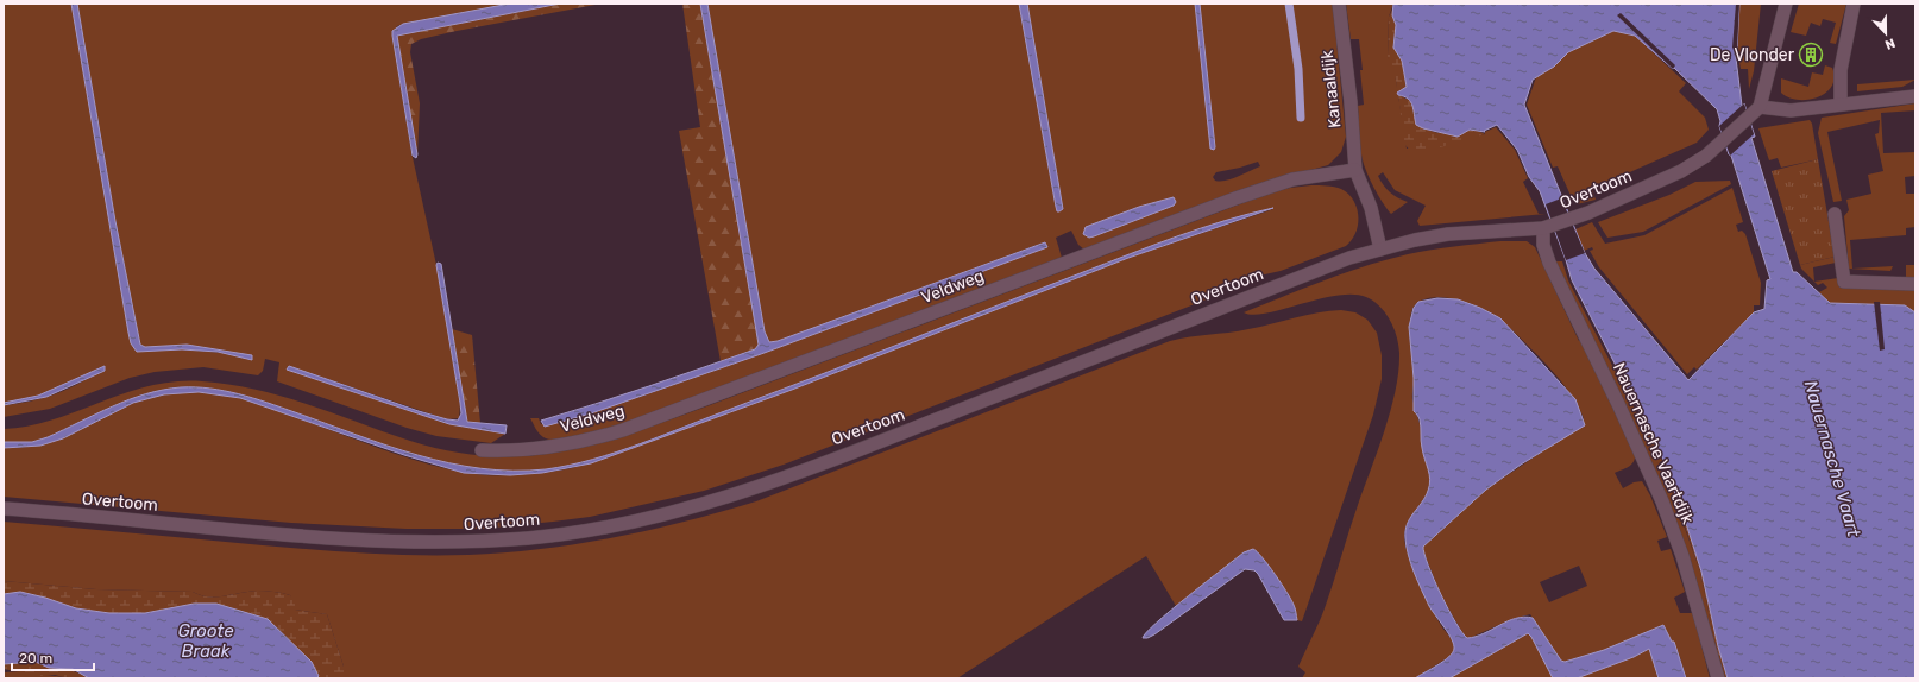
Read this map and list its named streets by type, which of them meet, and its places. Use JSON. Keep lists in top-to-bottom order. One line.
{"streets":{"street":["Kanaaldijk","Overtoom","Veldweg","Nauernasche Vaartdijk"]},"crossings":[["Kanaaldijk","Veldweg"],["Overtoom","Nauernasche Vaartdijk"]],"water":["Nauernasche Vaart","Groote Braak"],"places":{"building":["De Vlonder"]},"scale_bar":"20 m","north":"bottom"}
